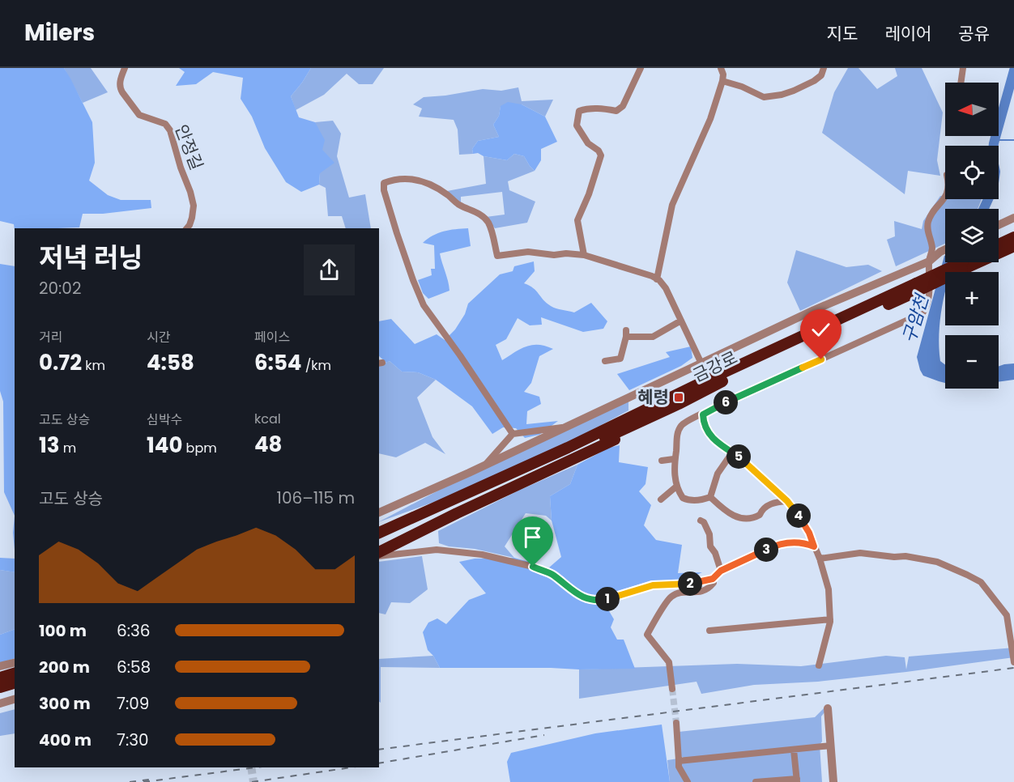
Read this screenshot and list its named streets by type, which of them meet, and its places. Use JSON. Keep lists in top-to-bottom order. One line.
{"streets":{"highway":["금강로"],"street":["안정길"]},"water":["구암천"],"places":{"transit":["혜령"]},"north":"left","page":{"header":"Milers","nav":["지도","레이어","공유"],"map_buttons":["+","−"],"heading":["저녁 러닝","20:02"],"stats":[["거리","0.72 km"],["시간","4:58"],["페이스","6:54 /km"],["고도 상승","13 m"],["심박수","140 bpm"],["kcal","48"]],"pins":["6","5","4","3","2","1"],"chart":["고도 상승","106–115 m"],"list":[{"name":"100 m","note":"6:36"},{"name":"200 m","note":"6:58"},{"name":"300 m","note":"7:09"},{"name":"400 m","note":"7:30"}]}}
